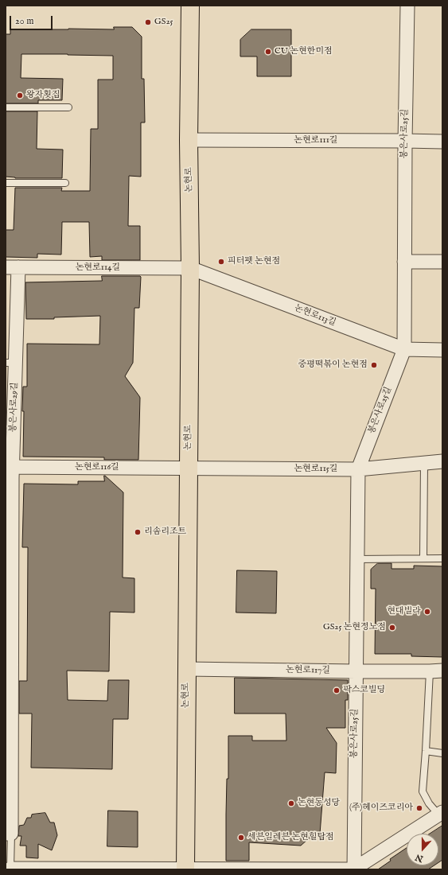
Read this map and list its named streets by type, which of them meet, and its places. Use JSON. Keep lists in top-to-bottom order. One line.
{"streets":{"main road":["논현로"],"street":["봉은사로25길","논현로111길","논현로114길","논현로113길","봉은사로29길","논현로116길","논현로115길","논현로117길"]},"crossings":[["봉은사로25길","논현로111길"],["봉은사로25길","논현로113길"],["봉은사로25길","논현로115길"],["봉은사로25길","논현로117길"],["논현로111길","논현로"],["논현로","논현로114길"],["논현로","논현로113길"],["논현로","논현로116길"],["논현로","논현로115길"],["논현로","논현로117길"],["논현로114길","논현로113길"],["논현로114길","봉은사로29길"],["봉은사로29길","논현로116길"],["논현로116길","논현로115길"]],"places":["GS25","CU 논현한미점","왕자횟집","피터펫 논현점","중평떡볶이 논현점","리솜리조트","현대빌라","GS25 논현정노점","팍스코빌딩","논현동성당","(주)헤이즈코리아","세븐일레븐 논현힐탑점"],"scale_bar":"20 m","north":"bottom"}
